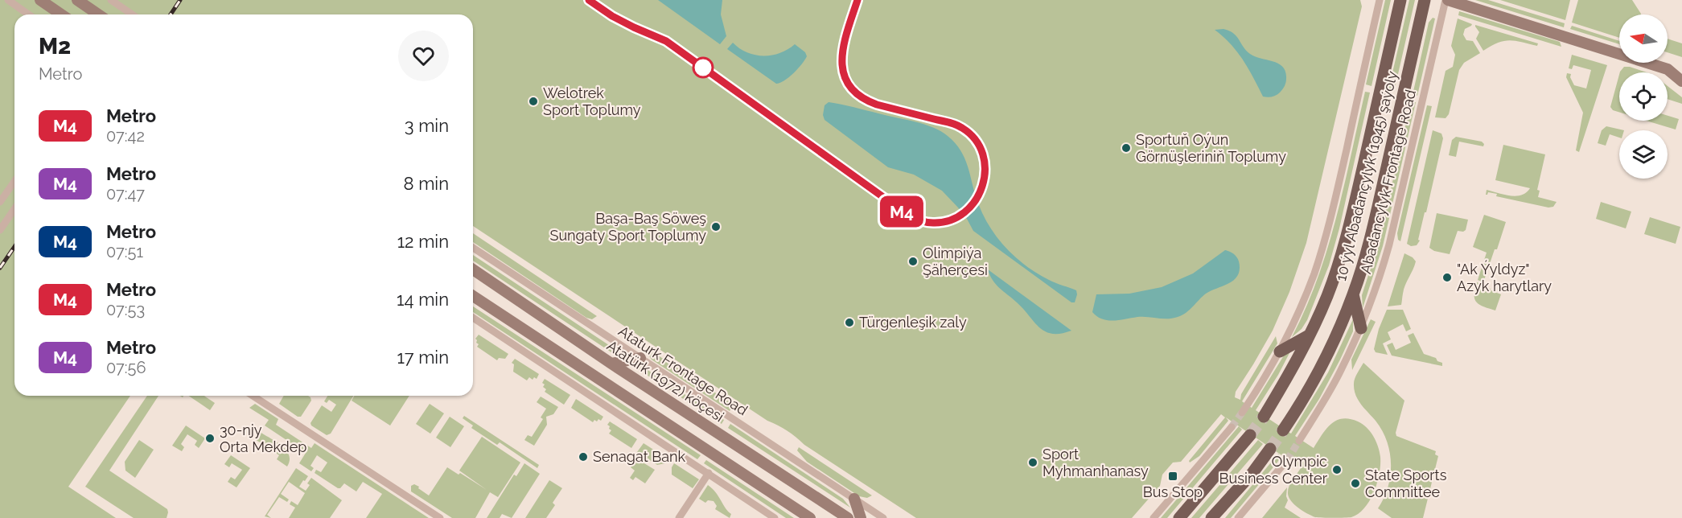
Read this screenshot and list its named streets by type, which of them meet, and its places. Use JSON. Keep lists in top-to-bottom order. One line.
{"streets":{"main road":["10 ýyl Abadançylyk (1945) şaýoly","Atatürk (1972) köçesi"],"street":["Abadancylyk Frontage Road","Ataturk Frontage Road"]},"places":{"other":["Welotrek Sport Toplumy","Sportuň Oýun Görnüşleriniň Toplumy","Başa-Baş Söweş Sungaty Sport Toplumy","Olimpiýa Şäherçesi","\"Ak Ýyldyz\" Azyk harytlary","Türgenleşik zaly","30-njy Orta Mekdep","Senagat Bank","Sport Myhmanhanasy","Olympic Business Center","State Sports Committee"],"transit":["Bus Stop"]},"lines":["metro line M4"],"north":"left","page":{"on_map":"M4","heading":["M2","Metro"],"list":[{"mark":"M4","name":"Metro","note":"07:42","value":"3 min"},{"mark":"M4","name":"Metro","note":"07:47","value":"8 min"},{"mark":"M4","name":"Metro","note":"07:51","value":"12 min"},{"mark":"M4","name":"Metro","note":"07:53","value":"14 min"},{"mark":"M4","name":"Metro","note":"07:56","value":"17 min"}]}}
